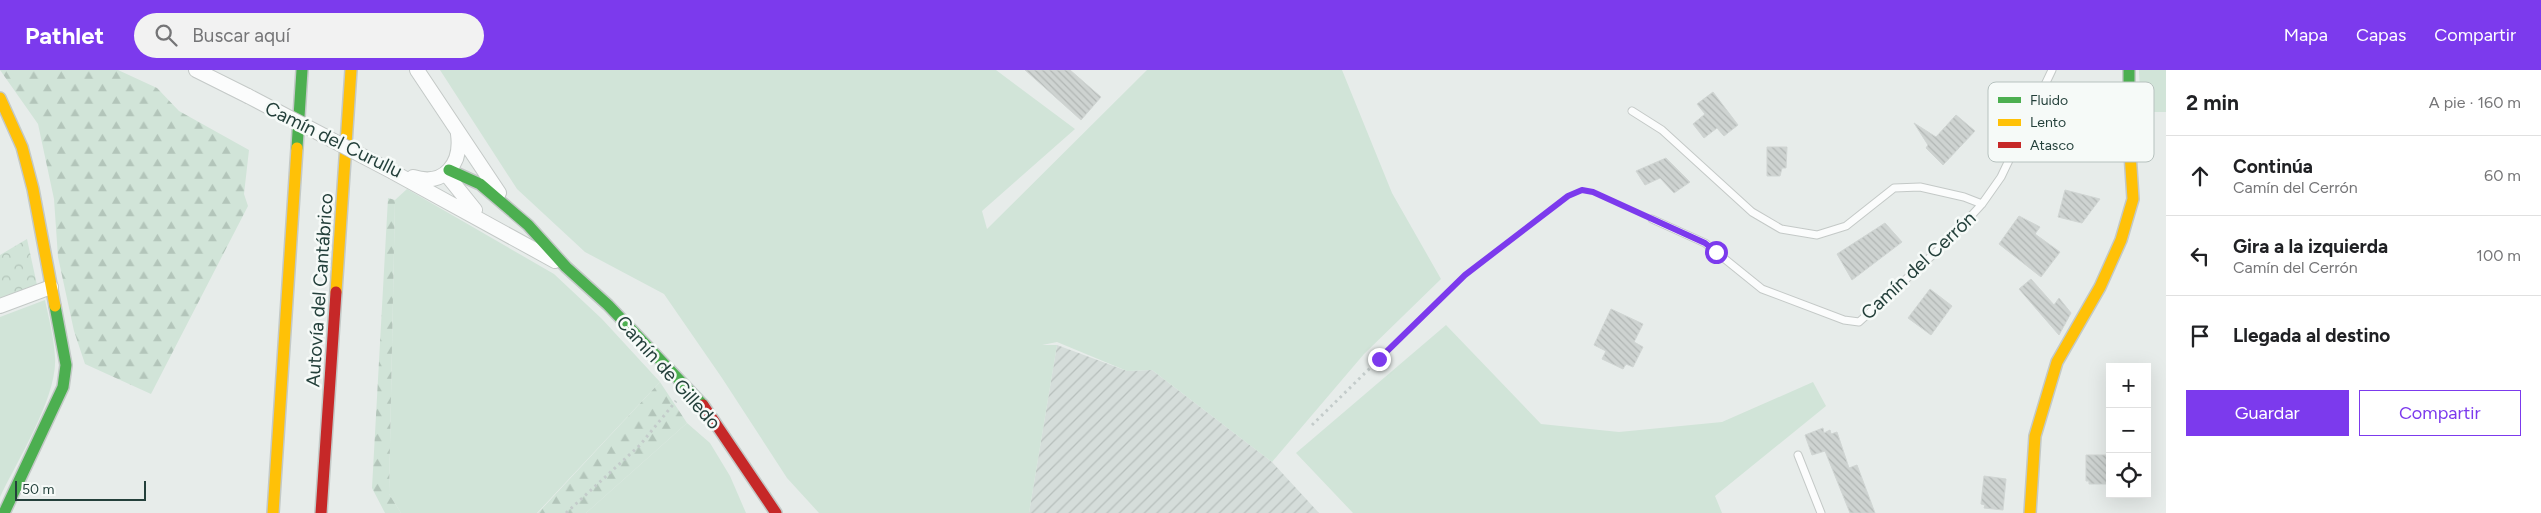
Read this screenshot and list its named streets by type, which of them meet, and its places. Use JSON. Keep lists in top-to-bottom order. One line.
{"streets":{"main road":["Autovía del Cantábrico","Camín de Gilledo"],"street":["Camín del Curullu"],"lane":["Camín del Cerrón"]},"crossings":[["Camín del Curullu","Camín de Gilledo"]],"legend":["Fluido","Lento","Atasco"],"scale_bar":"50 m","page":{"header":"Pathlet","search":"Buscar aquí","nav":["Mapa","Capas","Compartir"],"heading":["2 min","A pie · 160 m"],"list":[["Continúa","Camín del Cerrón","60 m"],["Gira a la izquierda","Camín del Cerrón","100 m"],"Llegada al destino"],"map_buttons":["+","−"],"buttons":["Guardar","Compartir"],"scale":"50 m"}}
